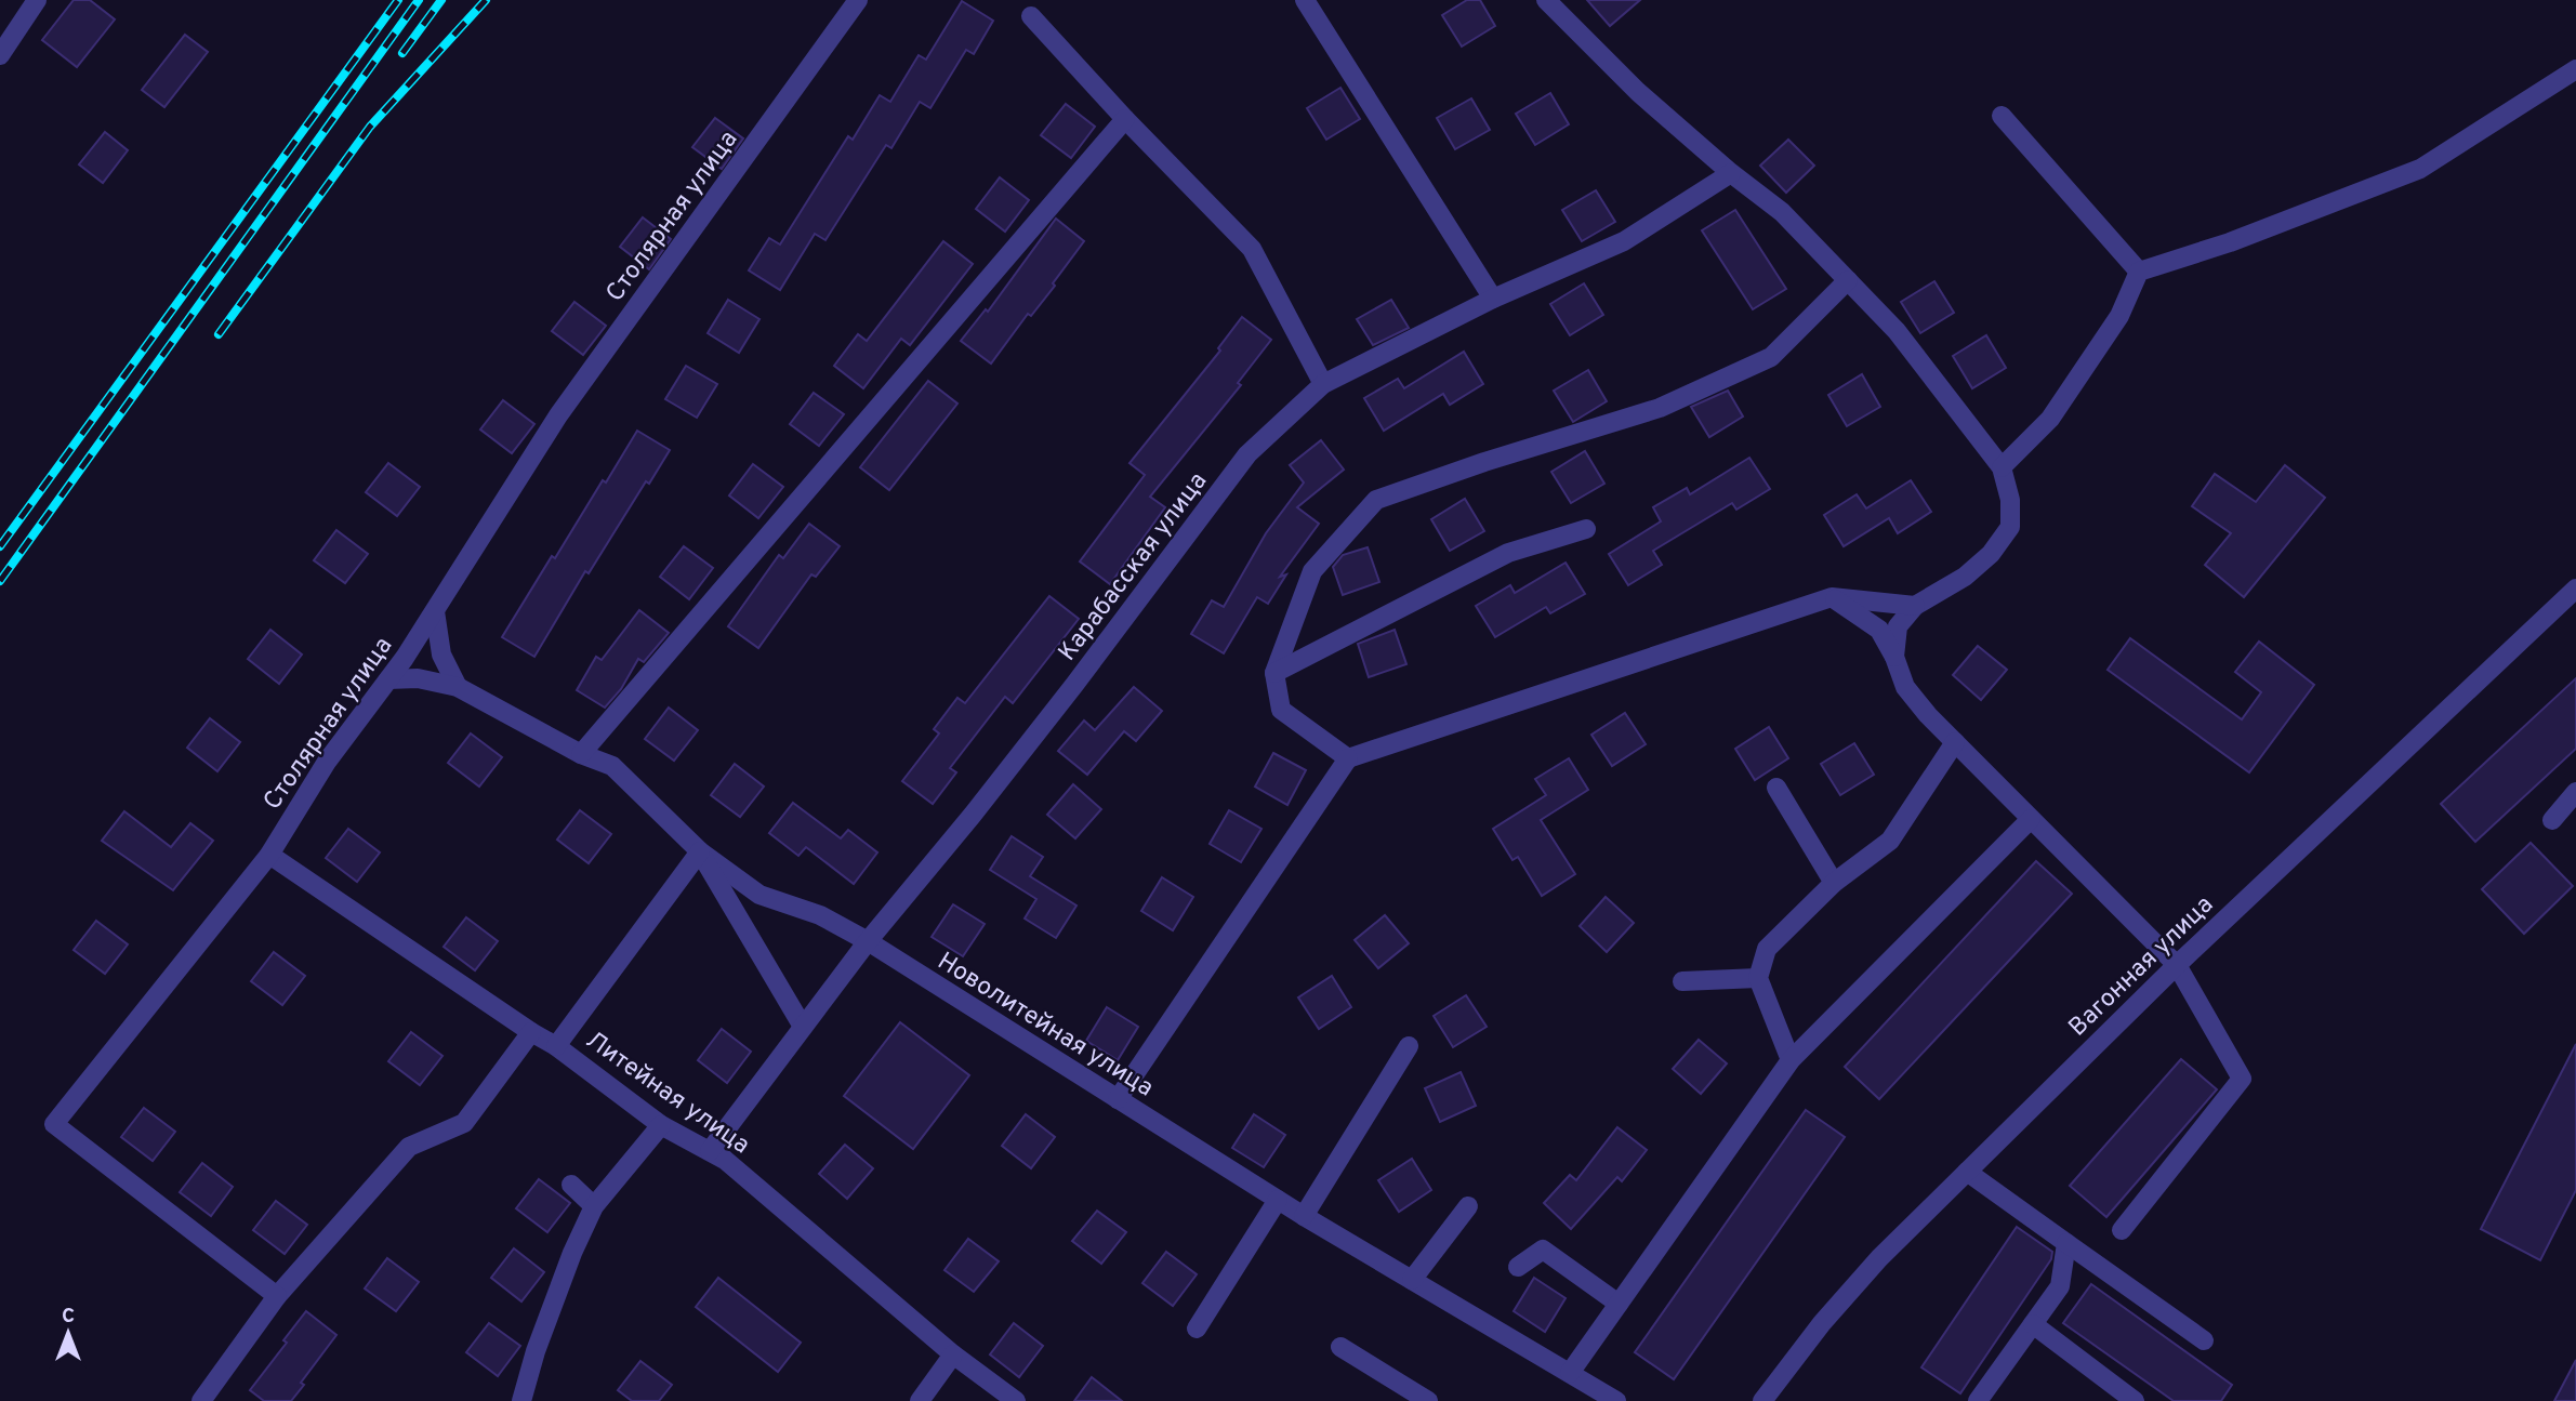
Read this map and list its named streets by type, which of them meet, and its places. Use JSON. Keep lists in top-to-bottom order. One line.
{"streets":{"street":["Столярная улица","Карабасская улица","Вагонная улица","Новолитейная улица","Литейная улица"]},"crossings":[["Столярная улица","Новолитейная улица"],["Столярная улица","Литейная улица"],["Карабасская улица","Новолитейная улица"],["Карабасская улица","Литейная улица"]],"north":"top"}
